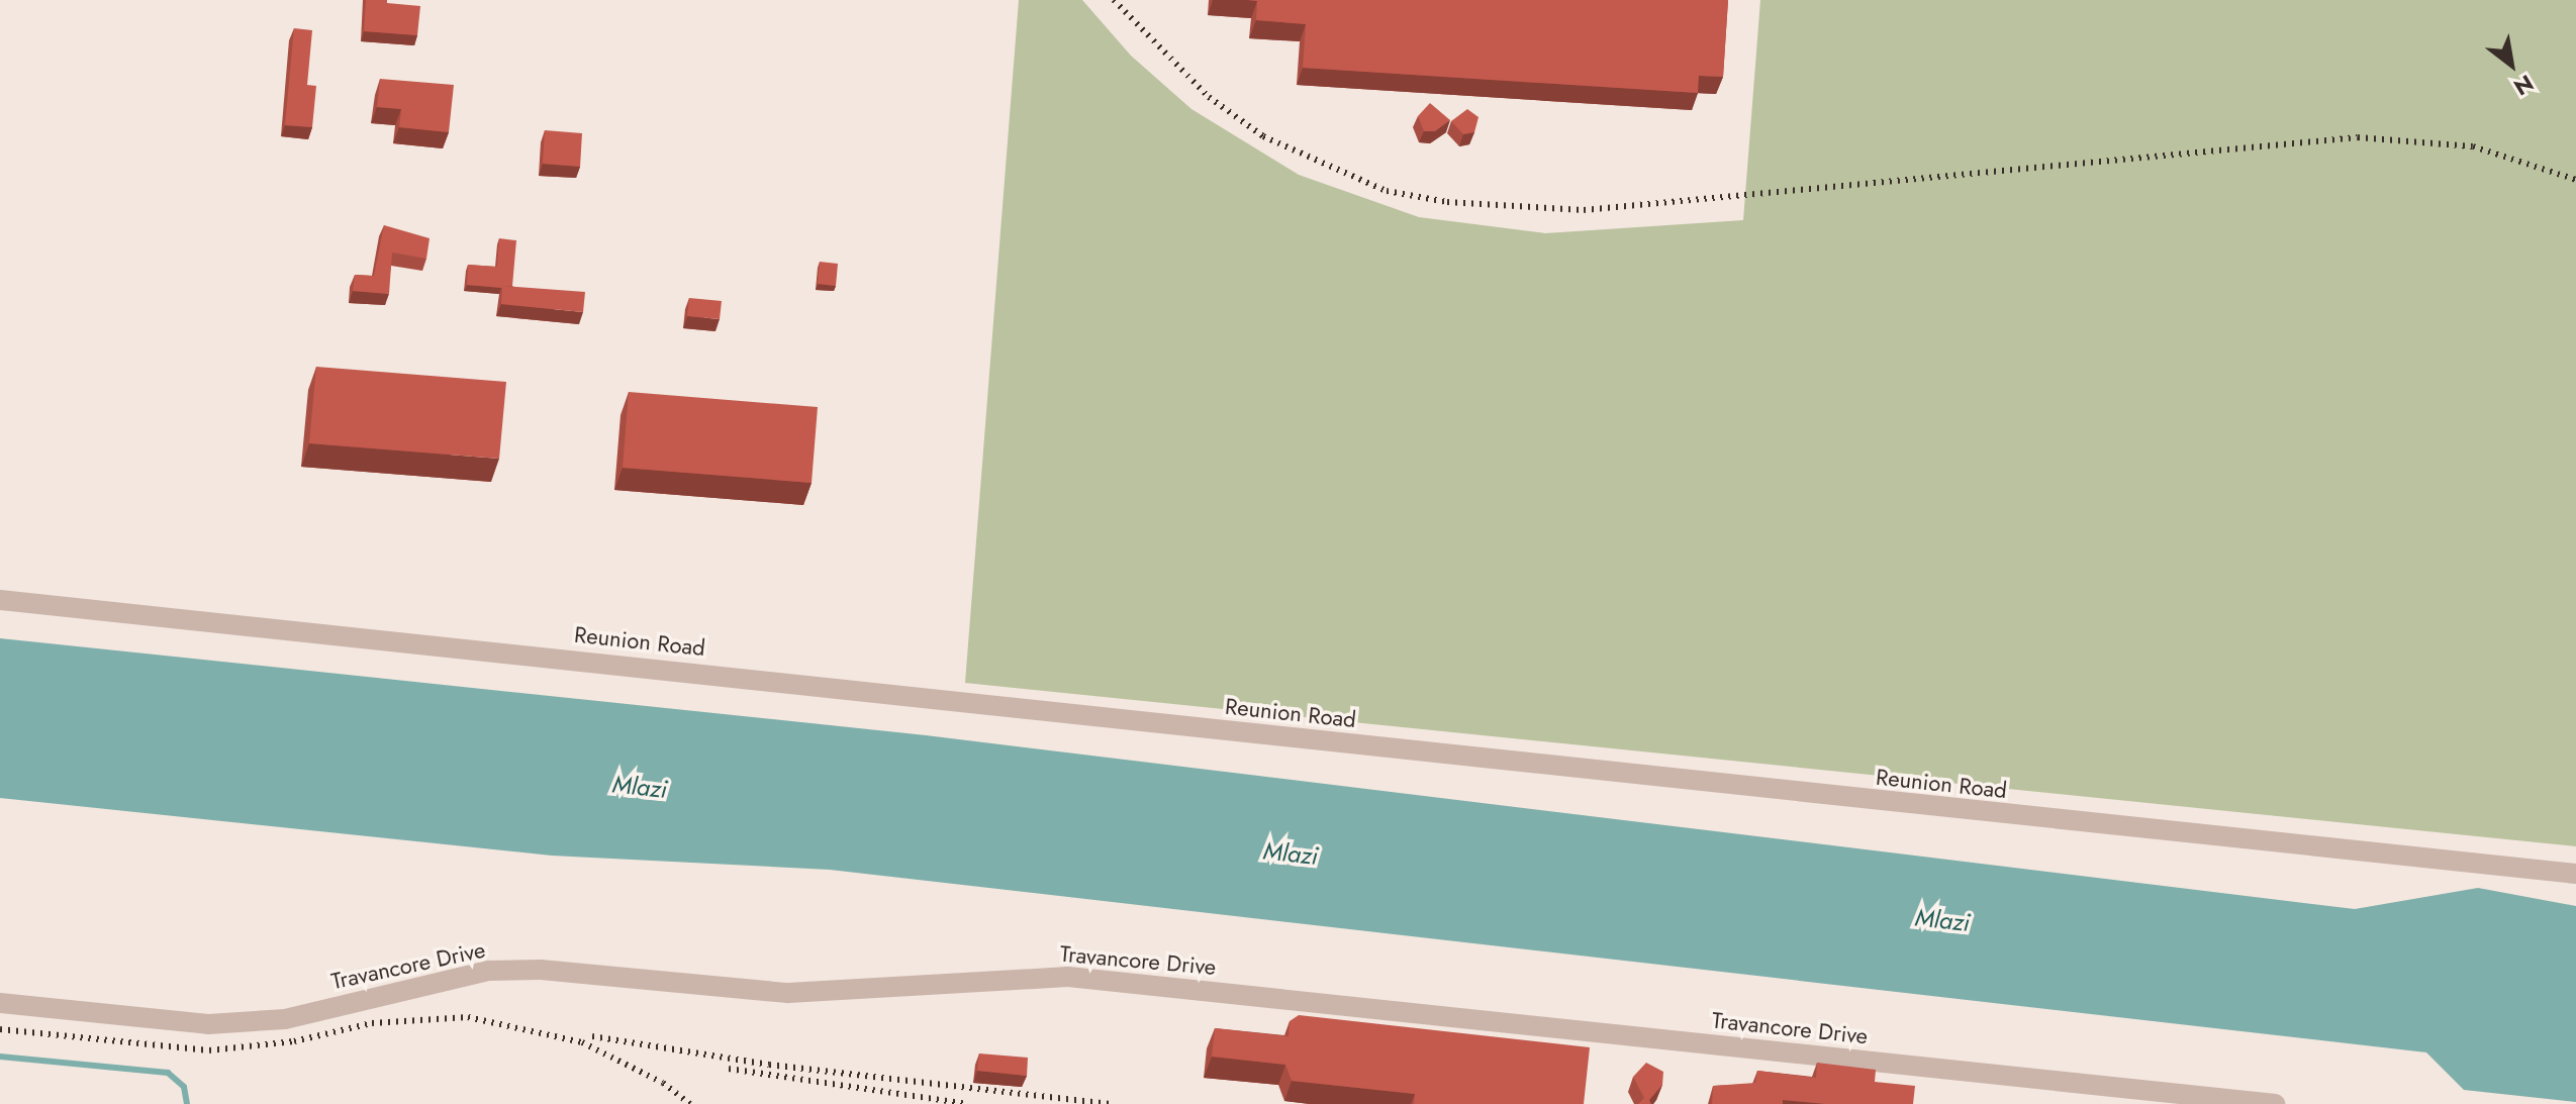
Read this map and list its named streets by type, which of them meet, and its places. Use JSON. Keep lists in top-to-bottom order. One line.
{"streets":{"street":["Reunion Road","Travancore Drive"]},"water":["Mlazi"],"north":"bottom right"}
